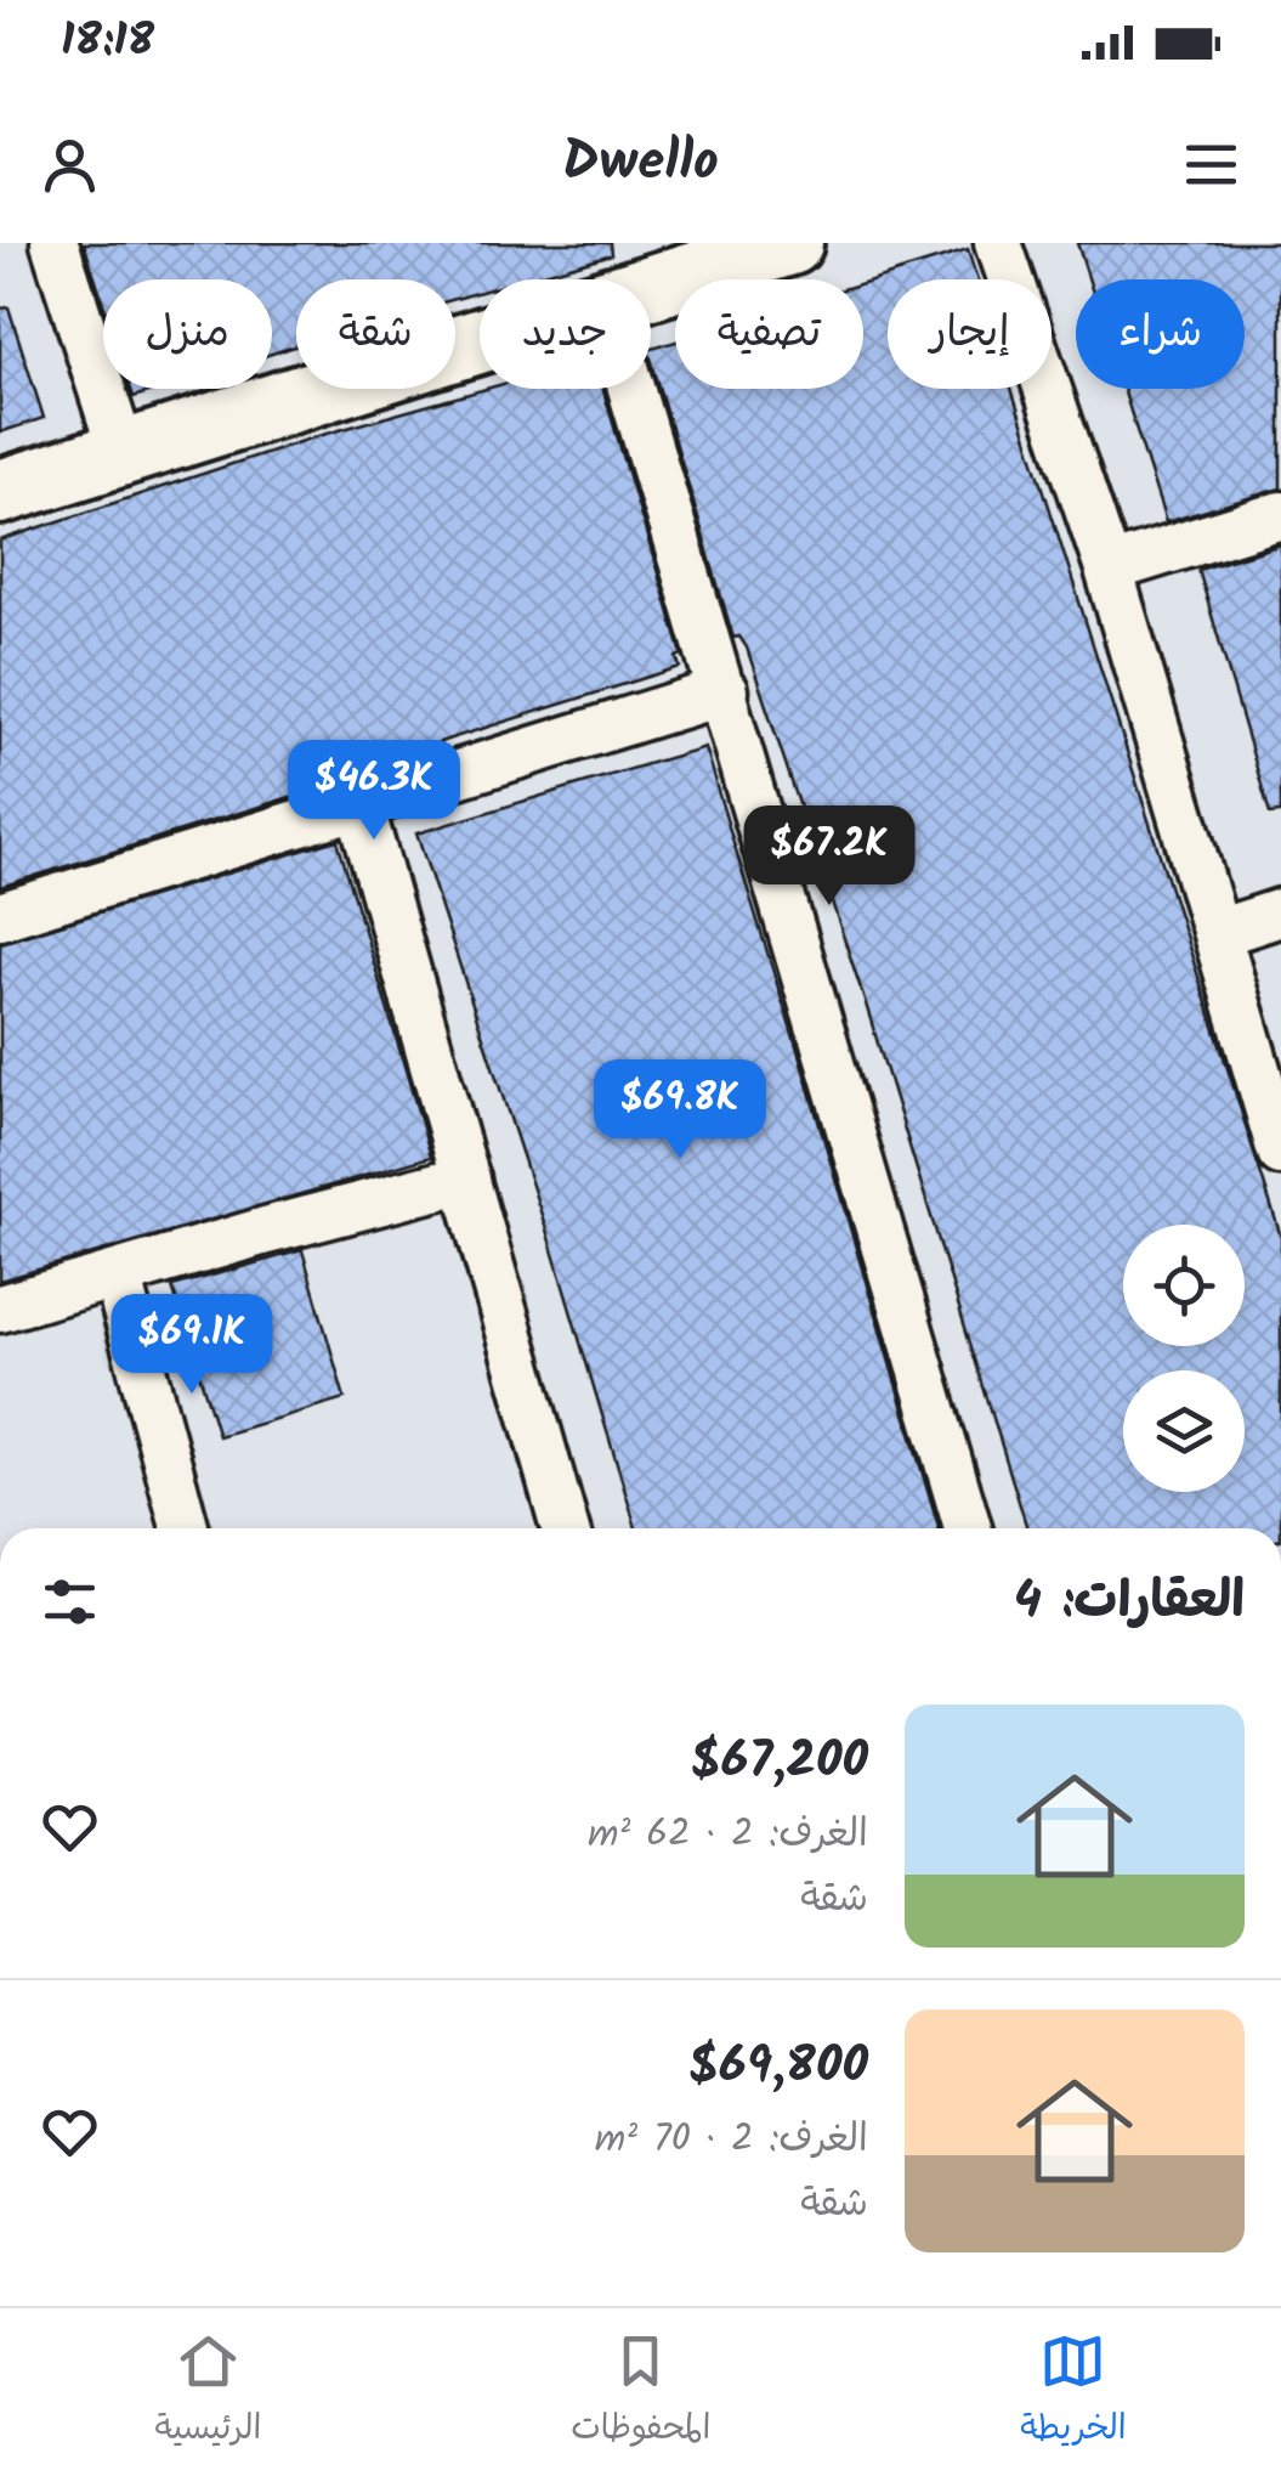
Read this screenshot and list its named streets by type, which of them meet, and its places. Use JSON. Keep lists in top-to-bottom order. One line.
{"page":{"status":"18:18","header":"Dwello","chip":["شراء","إيجار","تصفية","جديد","شقة","منزل"],"price":["$46.3K","$67.2K","$69.8K","$69.1K"],"heading":"العقارات: 4","list":[{"name":"$67,200","note":"الغرف: 2 · 62 m² · شقة"},{"name":"$69,800","note":"الغرف: 2 · 70 m² · شقة"}],"tabs":["الخريطة","المحفوظات","الرئيسية"]}}
